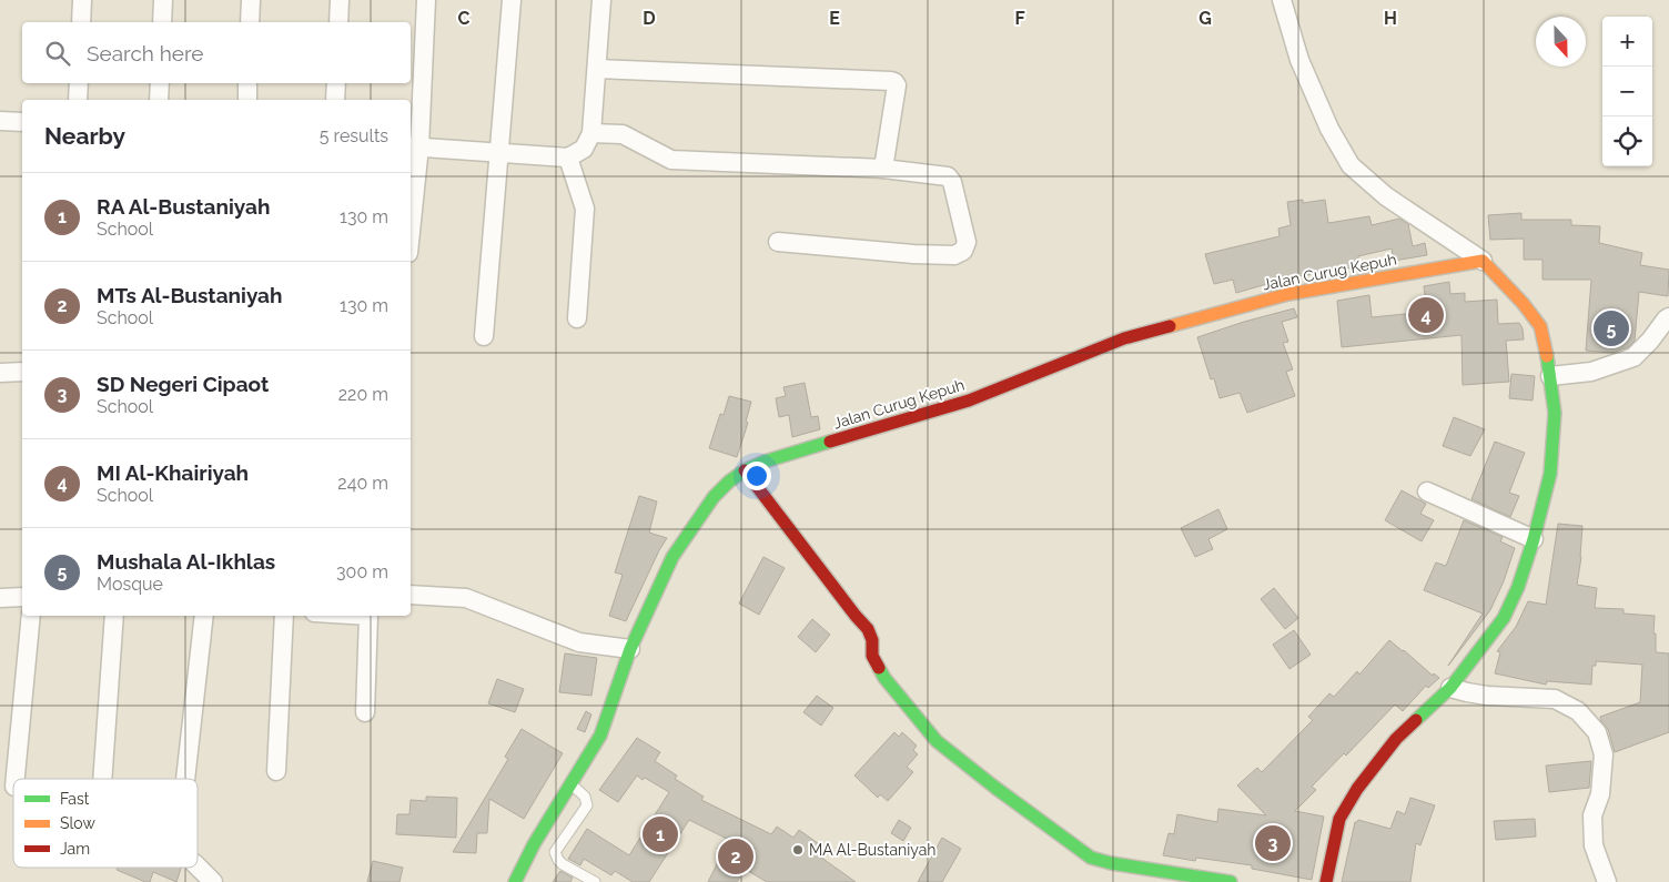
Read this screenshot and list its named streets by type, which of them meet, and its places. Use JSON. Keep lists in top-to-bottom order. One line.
{"streets":{"street":["Jalan Curug Kepuh"]},"places":["MA Al-Bustaniyah"],"legend":["Fast","Slow","Jam"],"north":"bottom","page":{"map_buttons":["+","−"],"search":"Search here","heading":["Nearby","5 results"],"list":[{"mark":"1","name":"RA Al-Bustaniyah","note":"School","value":"130 m"},{"mark":"2","name":"MTs Al-Bustaniyah","note":"School","value":"130 m"},{"mark":"3","name":"SD Negeri Cipaot","note":"School","value":"220 m"},{"mark":"4","name":"MI Al-Khairiyah","note":"School","value":"240 m"},{"mark":"5","name":"Mushala Al-Ikhlas","note":"Mosque","value":"300 m"}],"pins":["4","5","1","3","2"]},"grid":{"columns":["C","D","E","F","G","H"]}}
